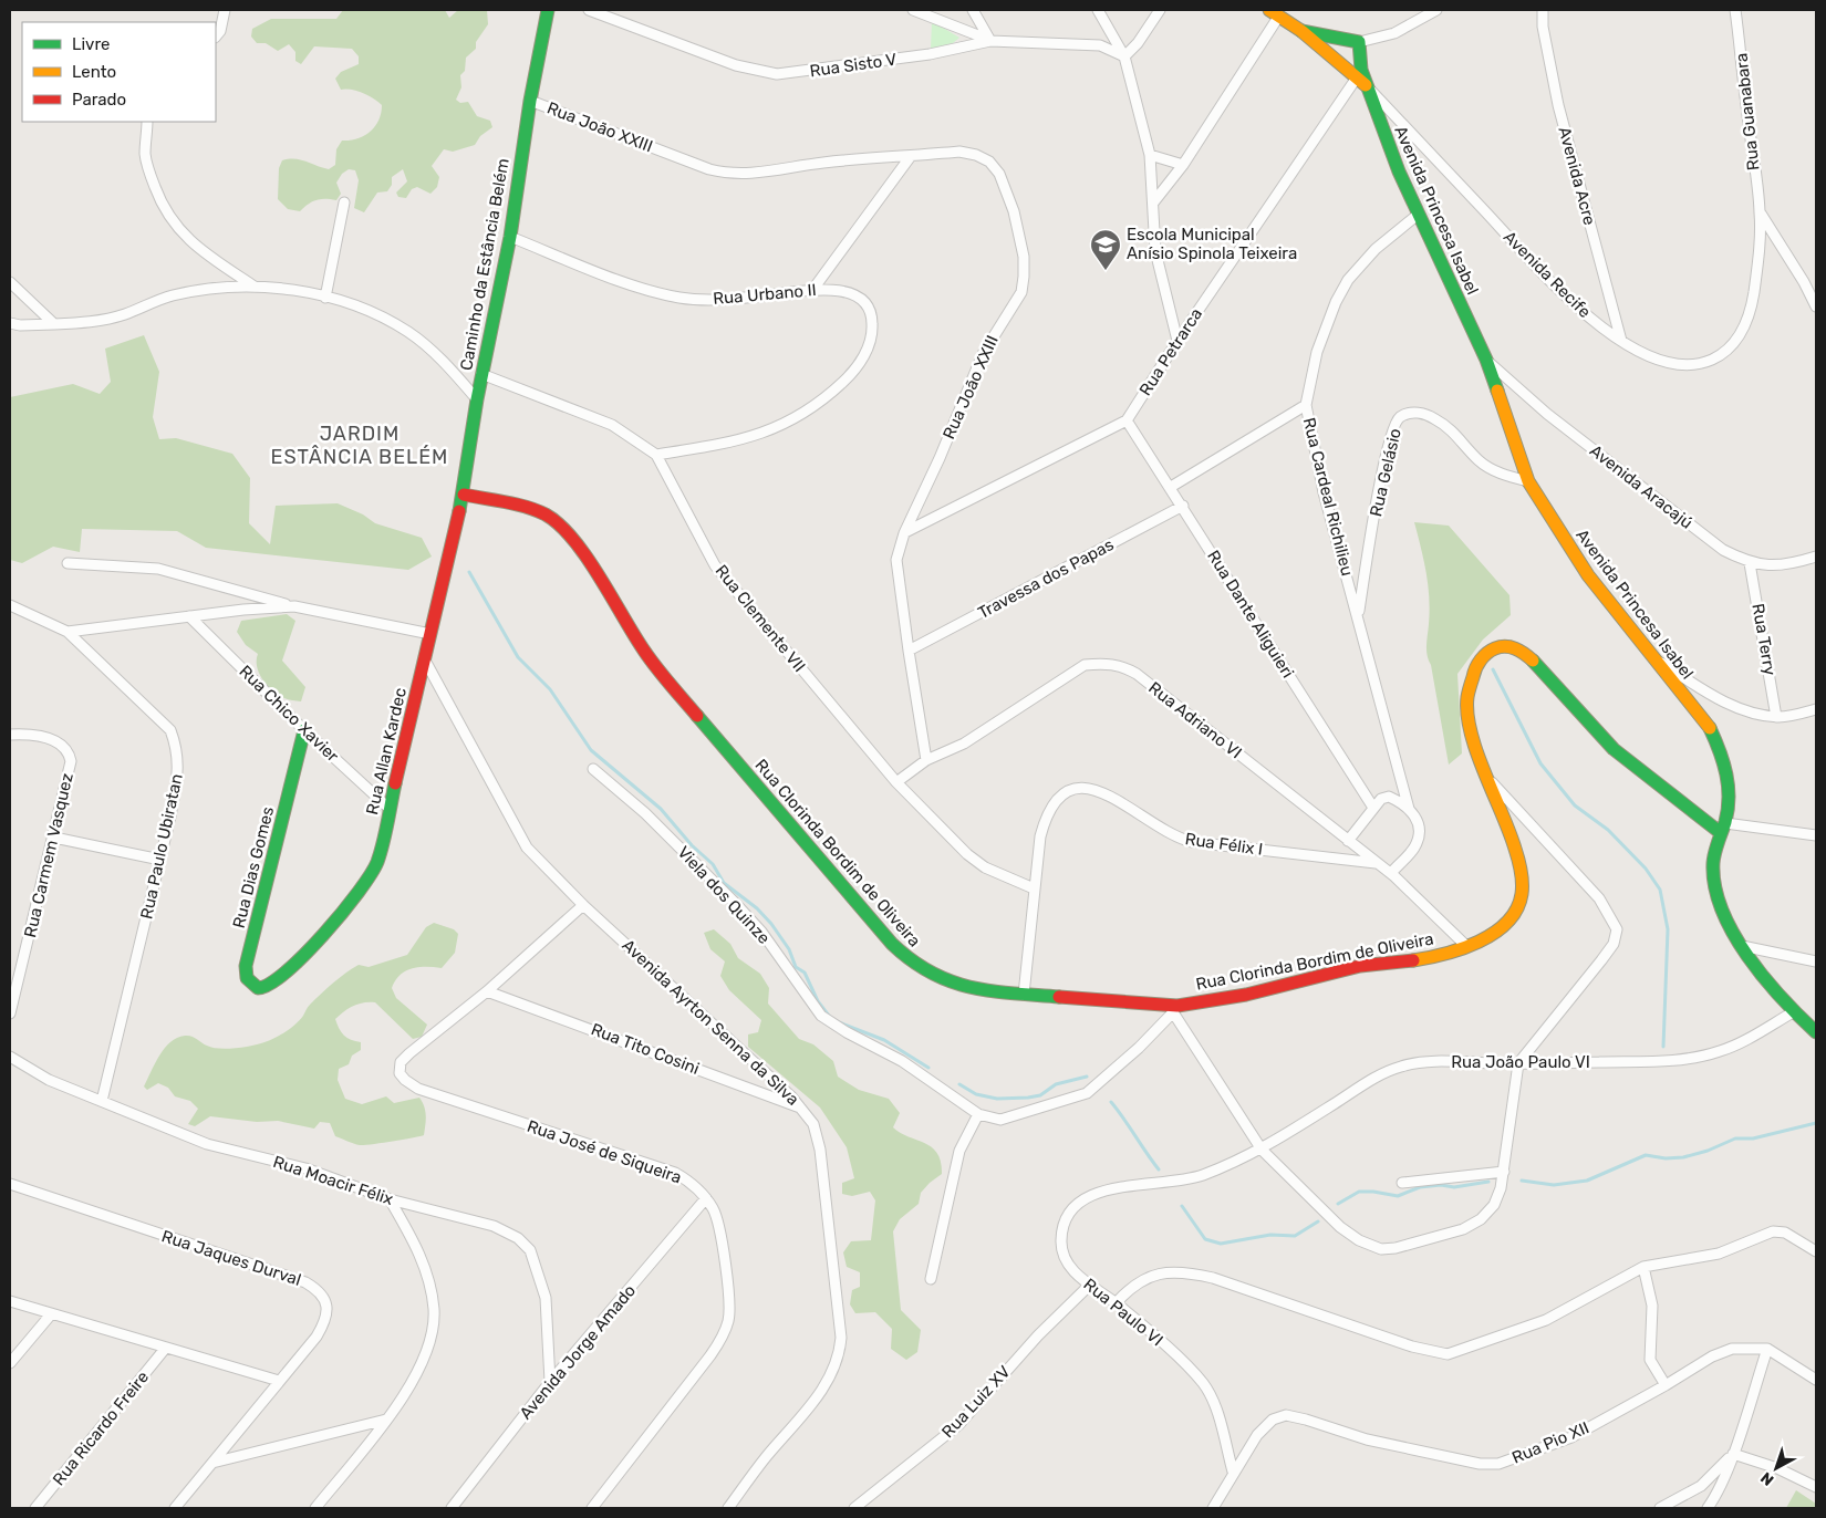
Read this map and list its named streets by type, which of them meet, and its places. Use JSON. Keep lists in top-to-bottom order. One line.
{"streets":{"street":["Rua Sisto V","Rua Guanabara","Rua João XXIII","Avenida Acre","Avenida Princesa Isabel","Caminho da Estância Belém","Avenida Recife","Rua Urbano II","Rua Petrarca","Rua Gelásio","Avenida Aracajú","Rua Cardeal Richilieu","Travessa dos Papas","Rua Dante Aliguieri","Rua Clemente VII","Rua Terry","Rua Chico Xavier","Rua Adriano VI","Rua Allan Kardec","Rua Félix I","Rua Paulo Ubiratan","Rua Clorinda Bordim de Oliveira","Rua Carmem Vasquez","Rua Dias Gomes","Viela dos Quinze","Avenida Ayrton Senna da Silva","Rua Tito Cosini","Rua João Paulo VI","Rua José de Siqueira","Rua Moacir Félix","Rua Jaques Durval","Rua Paulo VI","Avenida Jorge Amado","Rua Luiz XV","Rua Ricardo Freire","Rua Pio XII"]},"crossings":[["Rua Guanabara","Avenida Recife"],["Rua João XXIII","Caminho da Estância Belém"],["Rua João XXIII","Travessa dos Papas"],["Rua João XXIII","Rua Adriano VI"],["Avenida Acre","Avenida Recife"],["Avenida Princesa Isabel","Avenida Recife"],["Avenida Princesa Isabel","Rua Gelásio"],["Avenida Princesa Isabel","Avenida Aracajú"],["Avenida Princesa Isabel","Rua Cardeal Richilieu"],["Avenida Princesa Isabel","Rua Clorinda Bordim de Oliveira"],["Avenida Princesa Isabel","Rua João Paulo VI"],["Caminho da Estância Belém","Rua Urbano II"],["Caminho da Estância Belém","Rua Clemente VII"],["Caminho da Estância Belém","Rua Allan Kardec"],["Caminho da Estância Belém","Rua Clorinda Bordim de Oliveira"],["Rua Urbano II","Rua Clemente VII"],["Rua Petrarca","Rua Dante Aliguieri"],["Rua Gelásio","Rua Cardeal Richilieu"],["Avenida Aracajú","Rua Terry"],["Rua Cardeal Richilieu","Rua Dante Aliguieri"],["Rua Cardeal Richilieu","Rua Adriano VI"],["Rua Cardeal Richilieu","Rua Félix I"],["Travessa dos Papas","Rua Dante Aliguieri"],["Rua Dante Aliguieri","Rua Adriano VI"],["Rua Dante Aliguieri","Rua Félix I"],["Rua Clemente VII","Rua Adriano VI"],["Rua Clemente VII","Rua Félix I"],["Rua Chico Xavier","Rua Allan Kardec"],["Rua Chico Xavier","Rua Dias Gomes"],["Rua Adriano VI","Rua Félix I"],["Rua Adriano VI","Rua Clorinda Bordim de Oliveira"],["Rua Allan Kardec","Rua Clorinda Bordim de Oliveira"],["Rua Allan Kardec","Rua Dias Gomes"],["Rua Allan Kardec","Avenida Ayrton Senna da Silva"],["Rua Félix I","Rua Clorinda Bordim de Oliveira"],["Rua Paulo Ubiratan","Rua Moacir Félix"],["Rua Clorinda Bordim de Oliveira","Viela dos Quinze"],["Avenida Ayrton Senna da Silva","Rua Tito Cosini"],["Avenida Ayrton Senna da Silva","Rua José de Siqueira"],["Rua Tito Cosini","Rua José de Siqueira"],["Rua João Paulo VI","Rua Paulo VI"],["Rua José de Siqueira","Avenida Jorge Amado"],["Rua Moacir Félix","Avenida Jorge Amado"],["Rua Paulo VI","Rua Luiz XV"],["Rua Paulo VI","Rua Pio XII"]],"districts":["JARDIM ESTÂNCIA BELÉM"],"places":{"school or university":["Escola Municipal Anísio Spinola Teixeira"]},"legend":["Livre","Lento","Parado"],"north":"bottom left"}
